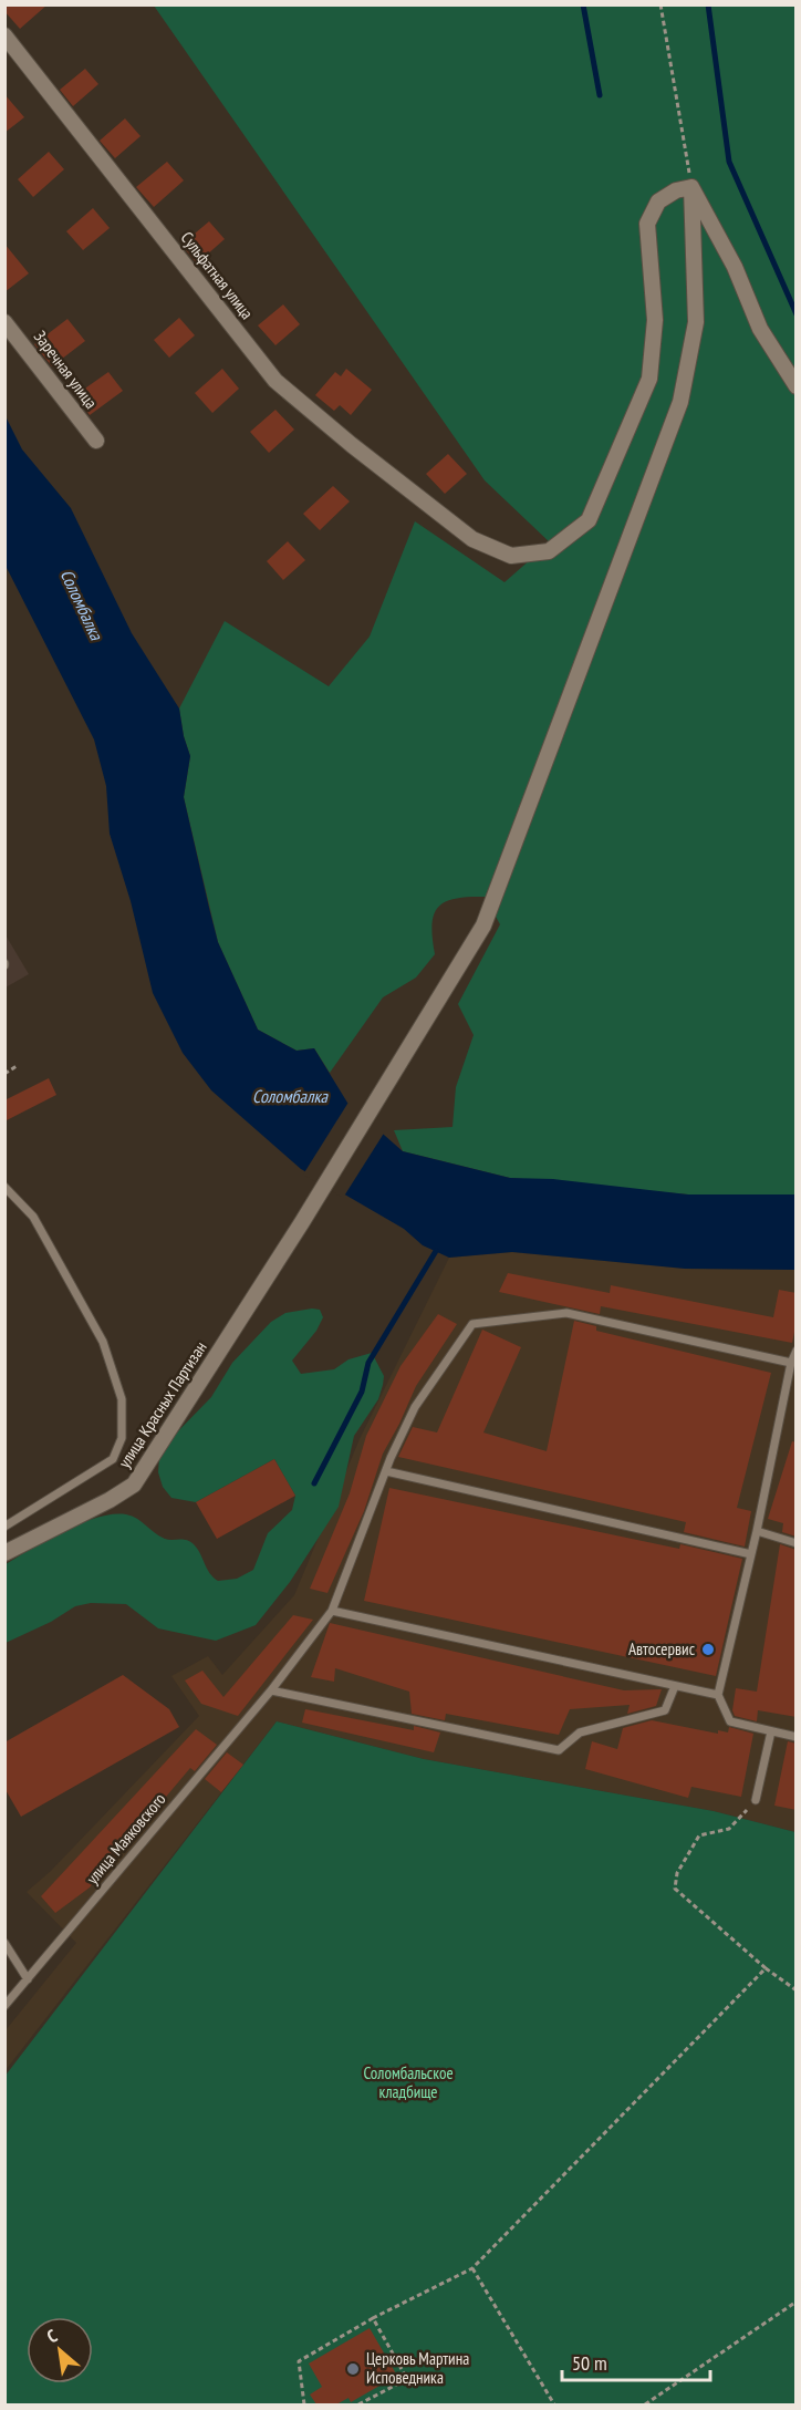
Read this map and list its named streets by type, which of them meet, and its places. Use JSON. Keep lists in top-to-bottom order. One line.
{"streets":{"street":["Сульфатная улица","Заречная улица","улица Красных Партизан"],"lane":["улица Маяковского"]},"crossings":[["Сульфатная улица","улица Красных Партизан"]],"water":["Соломбалка"],"parks":["Соломбальское кладбище"],"places":["Автосервис","Церковь Мартина Исповедника"],"scale_bar":"50 m","north":"top left"}
